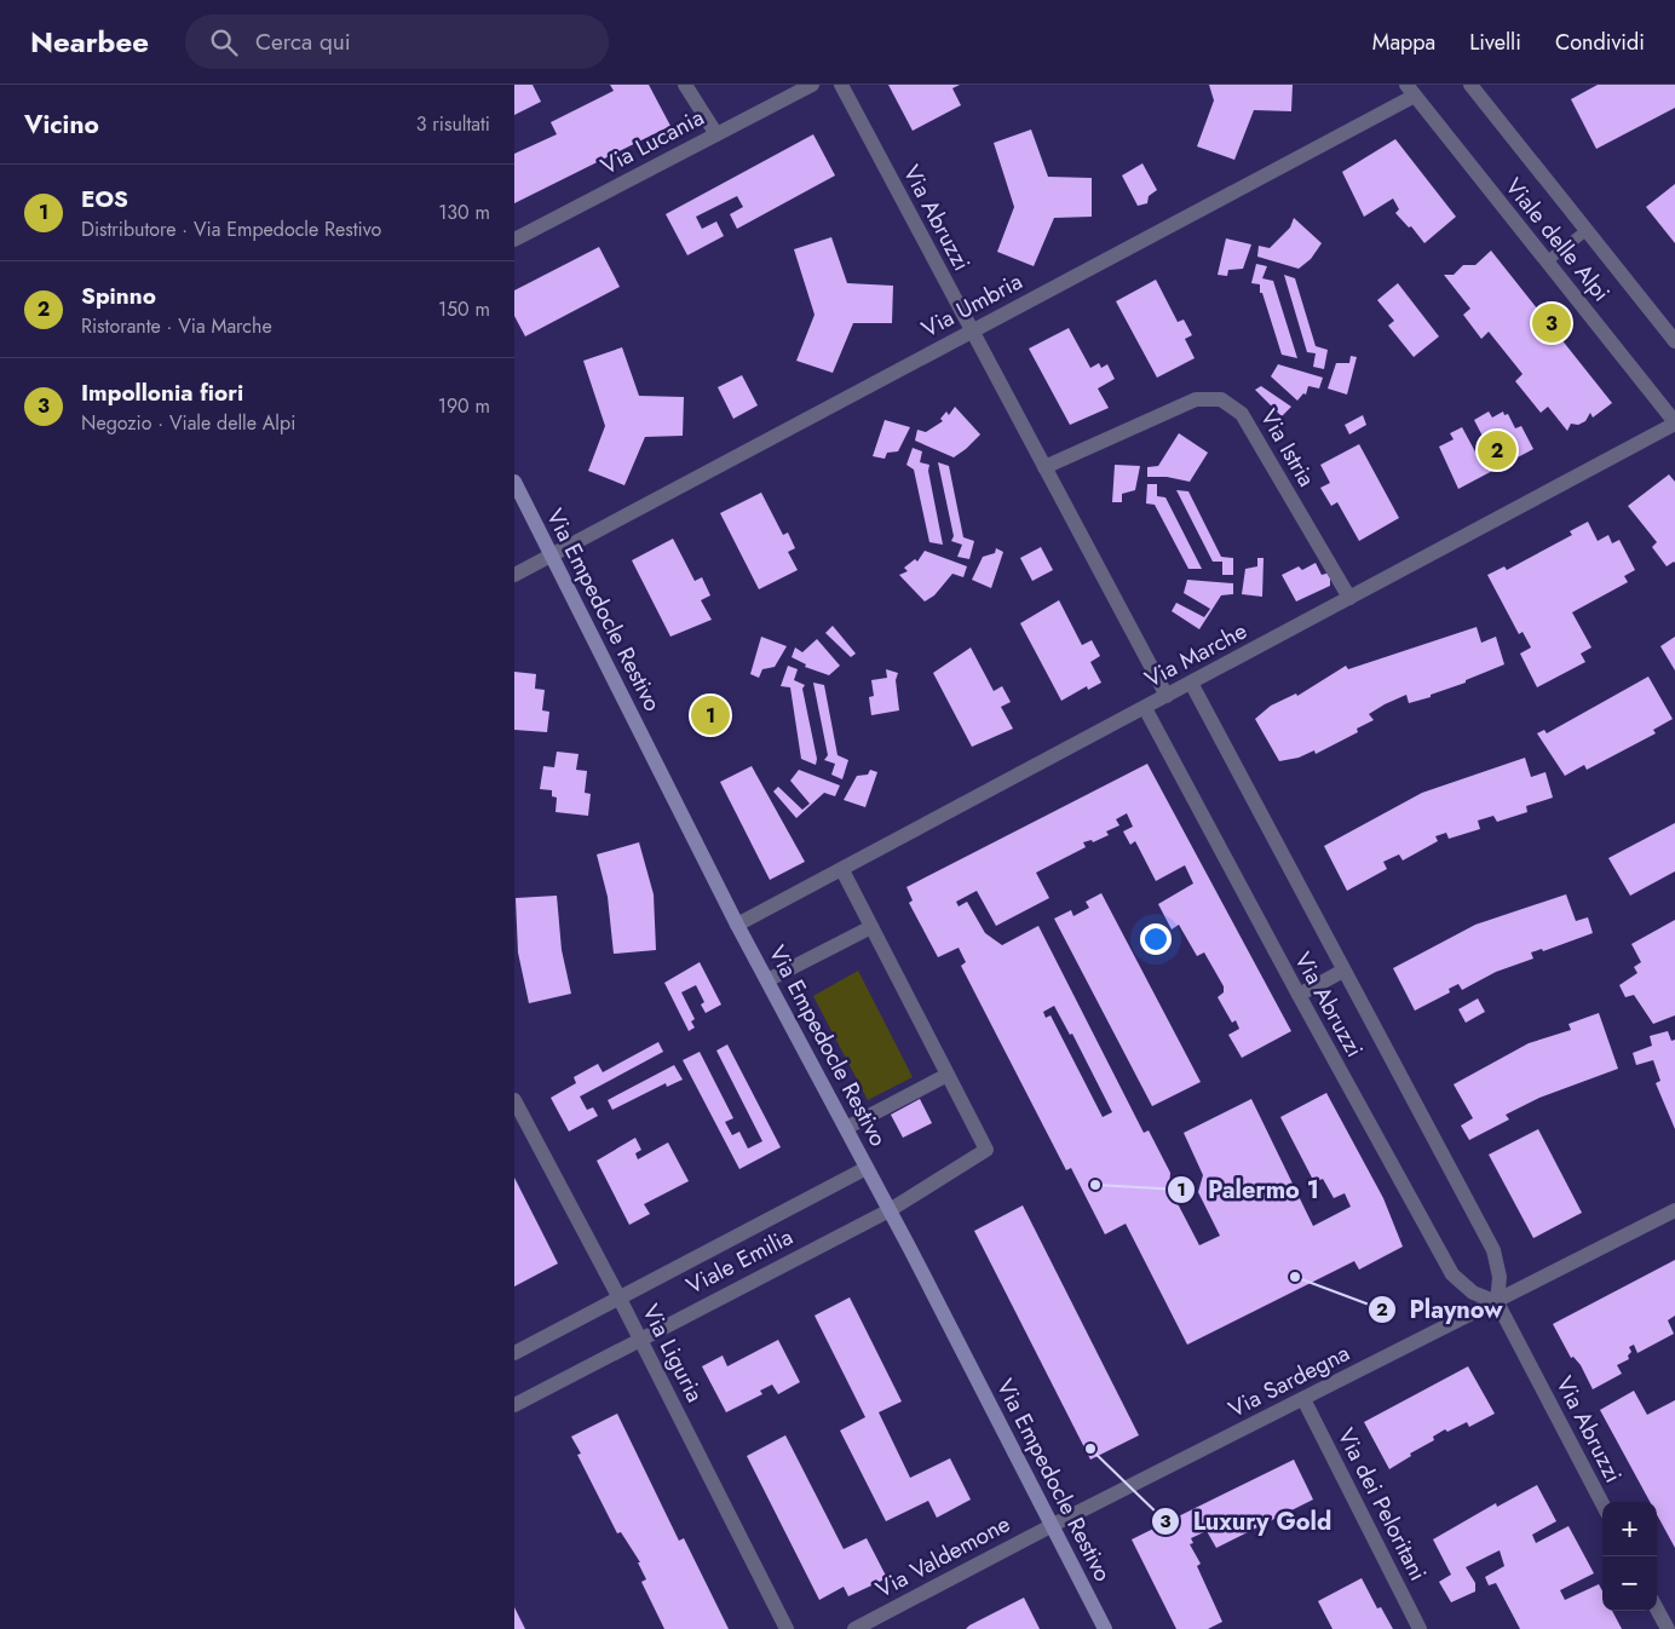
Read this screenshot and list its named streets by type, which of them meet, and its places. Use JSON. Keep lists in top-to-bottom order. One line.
{"streets":{"street":["Via Lucania","Via Abruzzi","Viale delle Alpi","Via Umbria","Via Istria","Via Empedocle Restivo","Via Marche","Viale Emilia","Via Liguria","Via Sardegna","Via dei Peloritani","Via Valdemone"]},"crossings":[["Via Abruzzi","Via Umbria"],["Via Abruzzi","Via Istria"],["Via Abruzzi","Via Marche"],["Via Abruzzi","Via Sardegna"],["Viale delle Alpi","Via Umbria"],["Viale delle Alpi","Via Marche"],["Via Umbria","Via Empedocle Restivo"],["Via Istria","Via Marche"],["Via Empedocle Restivo","Via Marche"],["Via Empedocle Restivo","Viale Emilia"],["Via Empedocle Restivo","Via Sardegna"],["Via Empedocle Restivo","Via Valdemone"],["Viale Emilia","Via Liguria"],["Via Sardegna","Via dei Peloritani"],["Via Sardegna","Via Valdemone"]],"places":["Palermo 1","Playnow","Luxury Gold"],"page":{"header":"Nearbee","search":"Cerca qui","nav":["Mappa","Livelli","Condividi"],"heading":["Vicino","3 risultati"],"list":[{"mark":"1","name":"EOS","note":"Distributore · Via Empedocle Restivo","value":"130 m"},{"mark":"2","name":"Spinno","note":"Ristorante · Via Marche","value":"150 m"},{"mark":"3","name":"Impollonia fiori","note":"Negozio · Viale delle Alpi","value":"190 m"}],"pins":["3","2","1"],"map_buttons":["+","−"]}}
